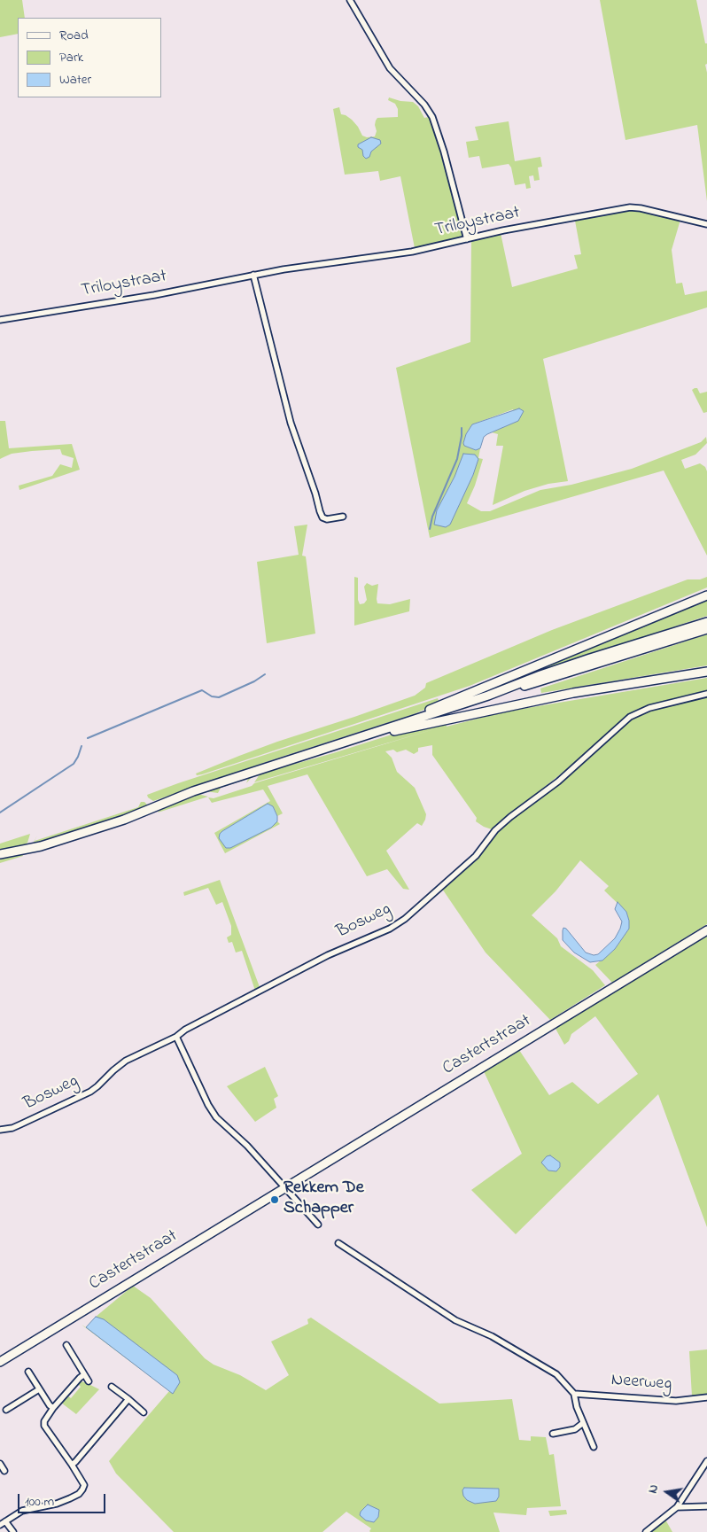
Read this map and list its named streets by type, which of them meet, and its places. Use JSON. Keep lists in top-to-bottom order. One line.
{"streets":{"main road":["Castertstraat"],"street":["Triloystraat","Bosweg","Neerweg"]},"places":["Rekkem De Schapper"],"legend":["Road","Park","Water"],"scale_bar":"100 m","north":"left"}
